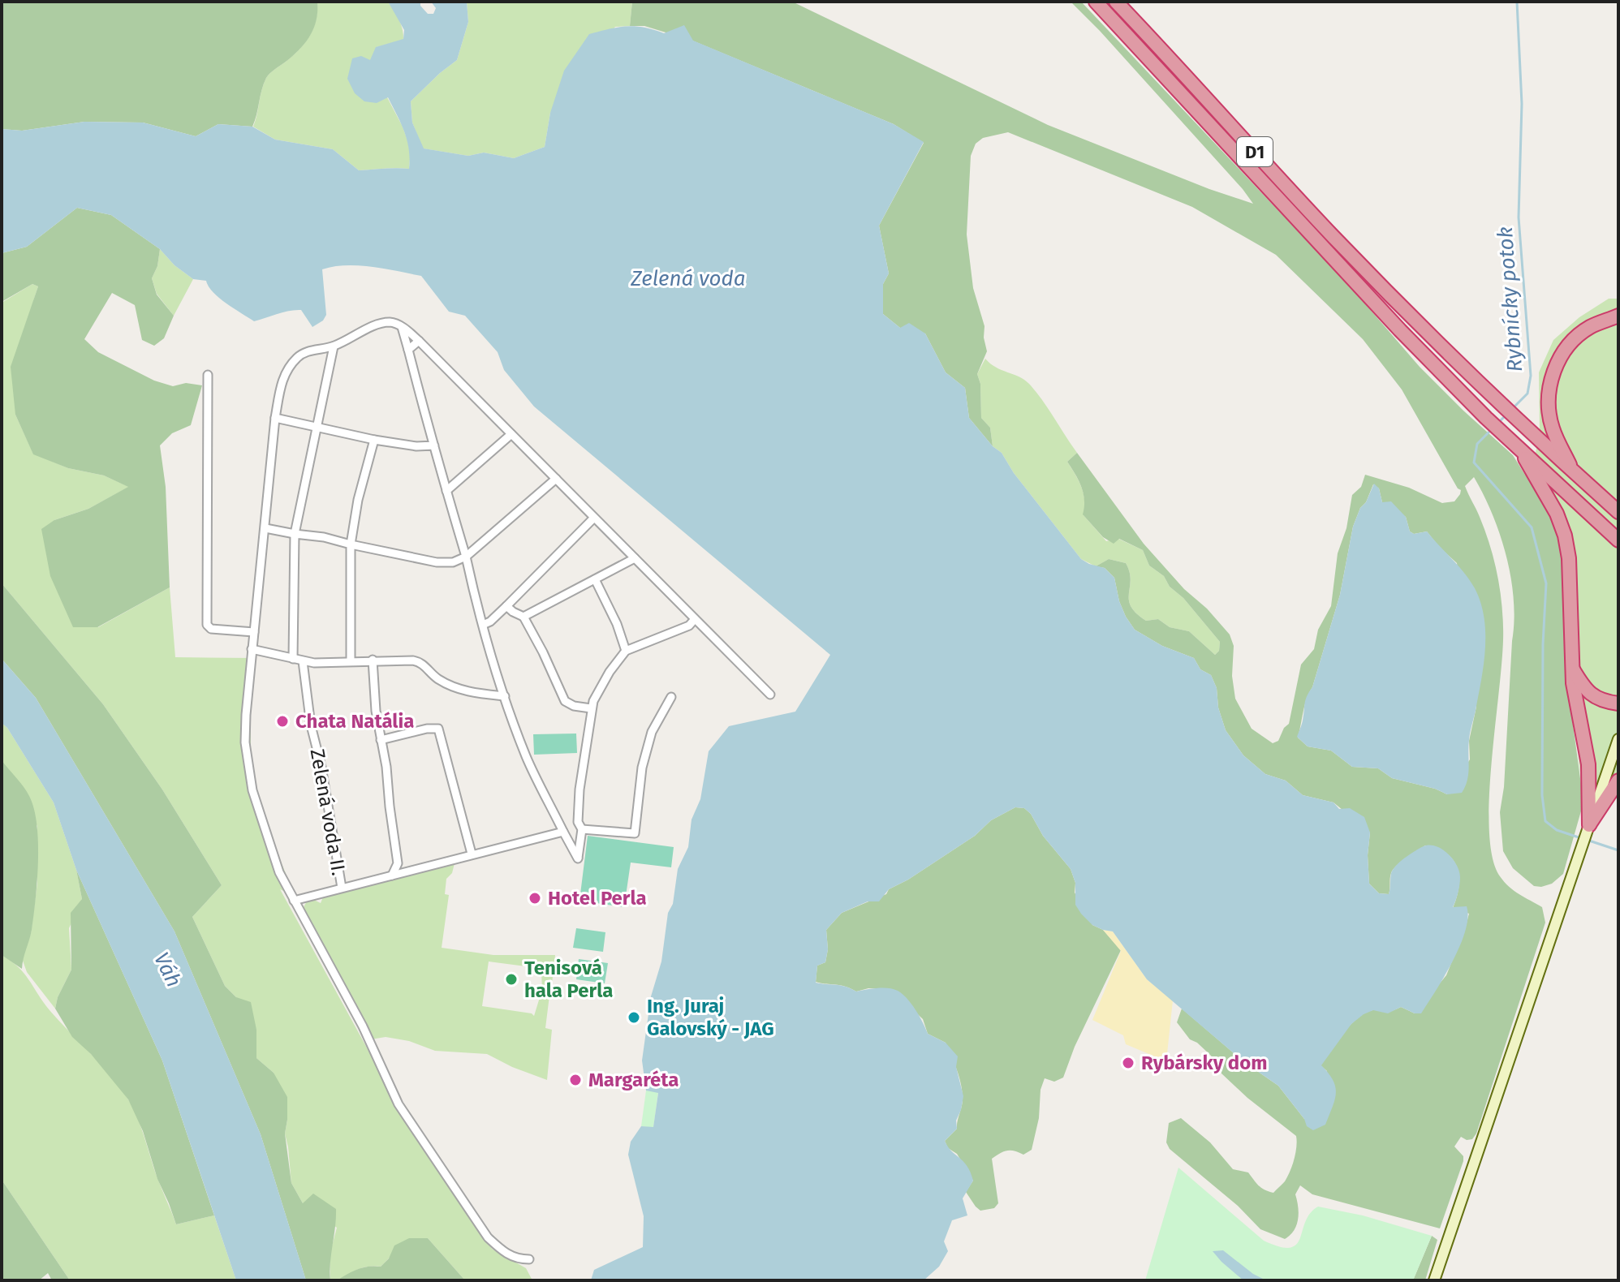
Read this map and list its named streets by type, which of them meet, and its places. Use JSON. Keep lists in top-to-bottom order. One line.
{"streets":{"highway":["D1"],"street":["Zelená voda II."]},"water":["Zelená voda","Rybnícky potok","Váh"],"places":["Chata Natália","Hotel Perla","Tenisová hala Perla","Ing. Juraj Galovský - JAG","Rybársky dom","Margaréta"]}
